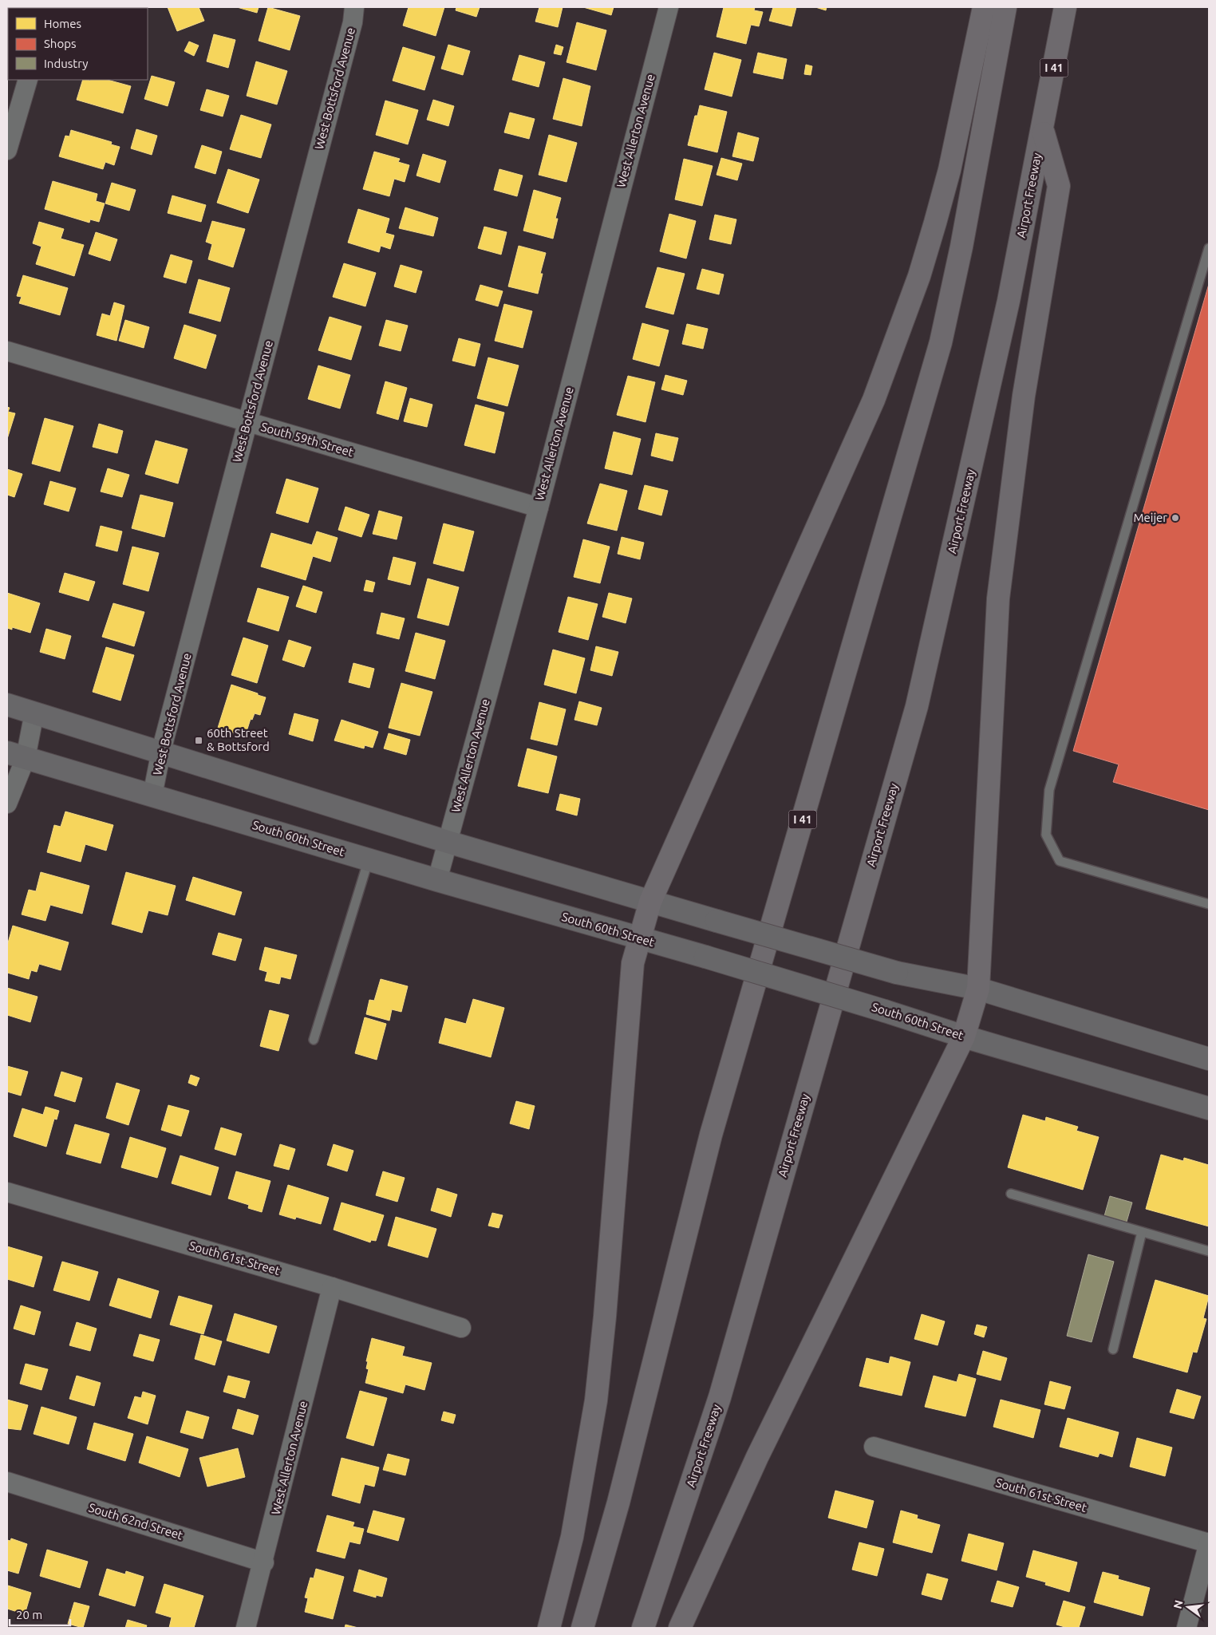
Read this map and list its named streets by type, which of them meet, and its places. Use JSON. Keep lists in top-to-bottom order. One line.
{"streets":{"highway":["I 41","Airport Freeway"],"main road":["South 60th Street"],"street":["West Bottsford Avenue","West Allerton Avenue","South 59th Street","South 61st Street","South 62nd Street"]},"crossings":[["West Bottsford Avenue","South 59th Street"],["West Bottsford Avenue","South 60th Street"],["West Allerton Avenue","South 59th Street"],["West Allerton Avenue","South 60th Street"],["West Allerton Avenue","South 61st Street"],["West Allerton Avenue","South 62nd Street"]],"places":{"other":["Meijer"],"transit":["60th Street & Bottsford"]},"legend":["Homes","Shops","Industry"],"scale_bar":"20 m","north":"left"}
